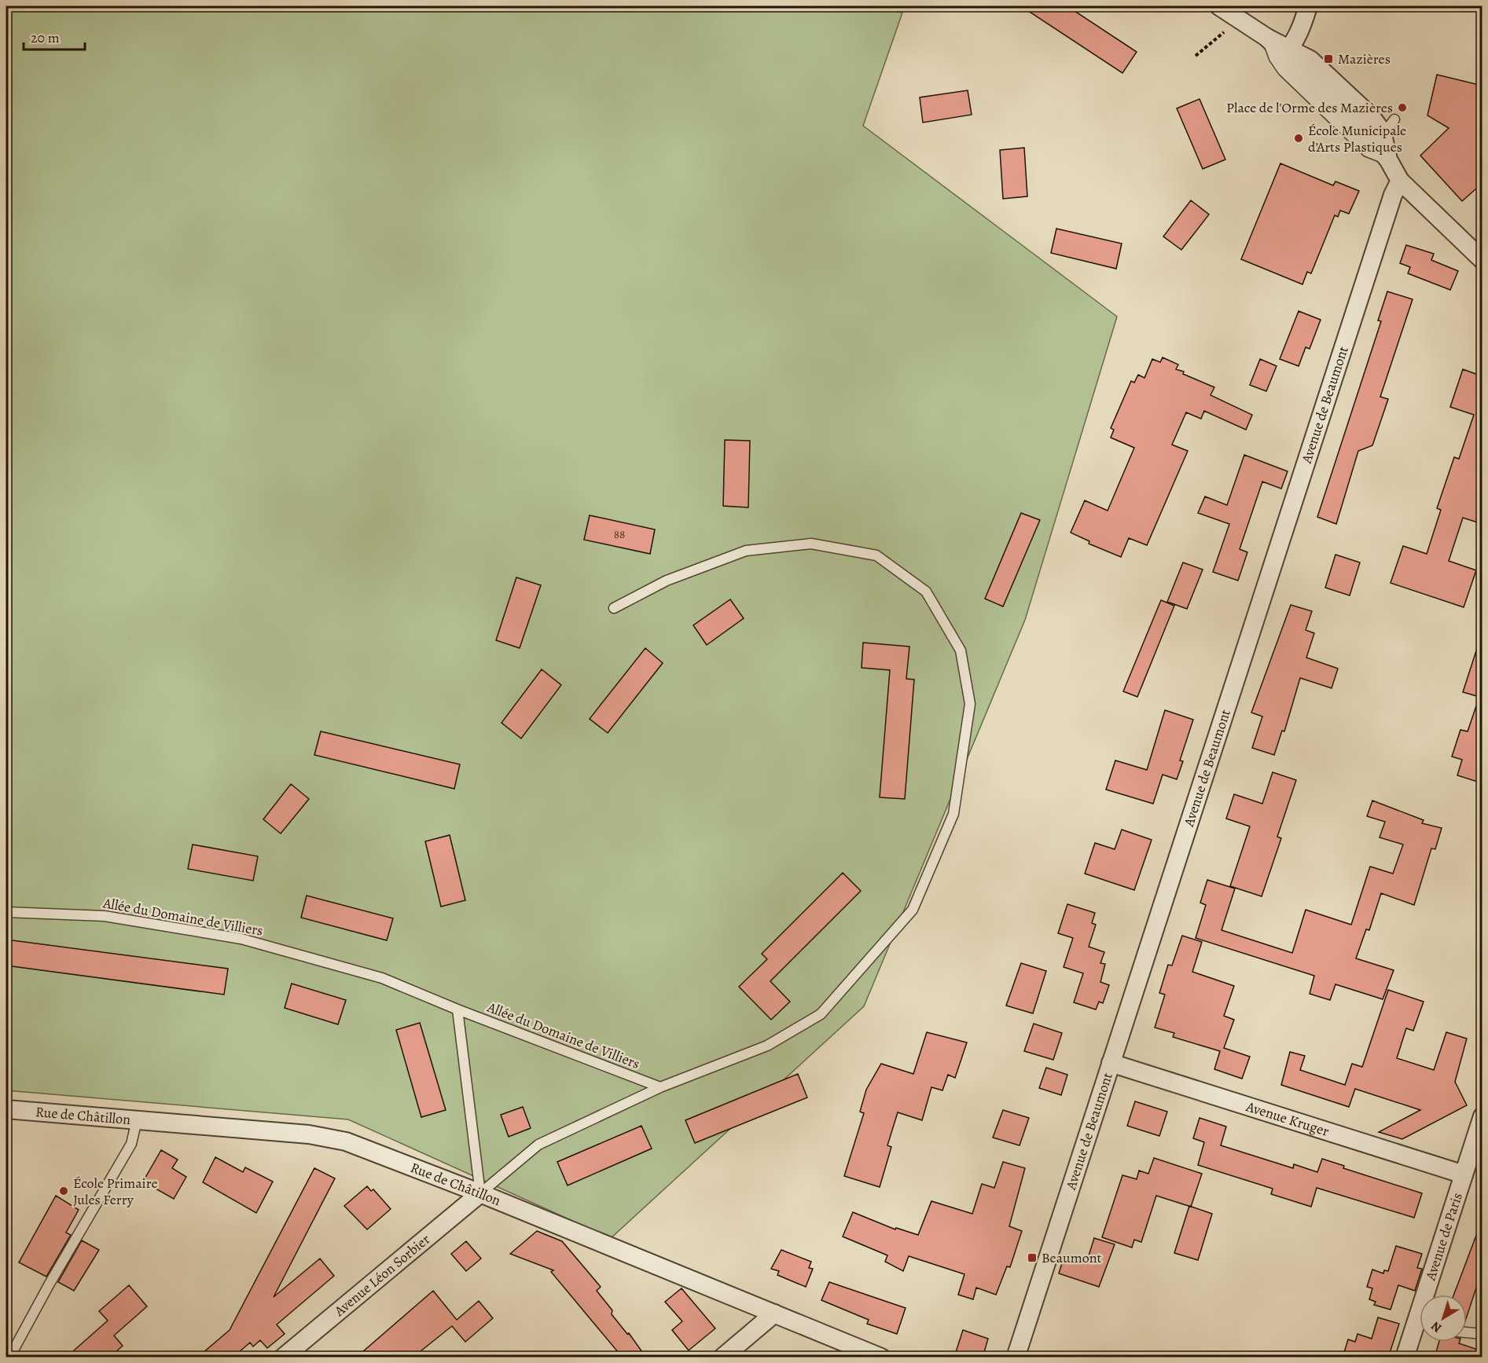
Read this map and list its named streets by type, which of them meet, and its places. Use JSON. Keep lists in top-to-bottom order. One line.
{"streets":{"street":["Avenue de Beaumont","Rue de Châtillon","Avenue Kruger","Avenue de Paris","Avenue Léon Sorbier"],"lane":["Allée du Domaine de Villiers"]},"crossings":[["Avenue de Beaumont","Avenue Kruger"],["Rue de Châtillon","Avenue Léon Sorbier"],["Avenue Kruger","Avenue de Paris"]],"places":{"transit":["Mazières","Beaumont"],"other":["Place de l'Orme des Mazières","École Municipale d’Arts Plastiques","École Primaire Jules Ferry"]},"house_numbers":["88"],"scale_bar":"20 m","north":"bottom left"}
